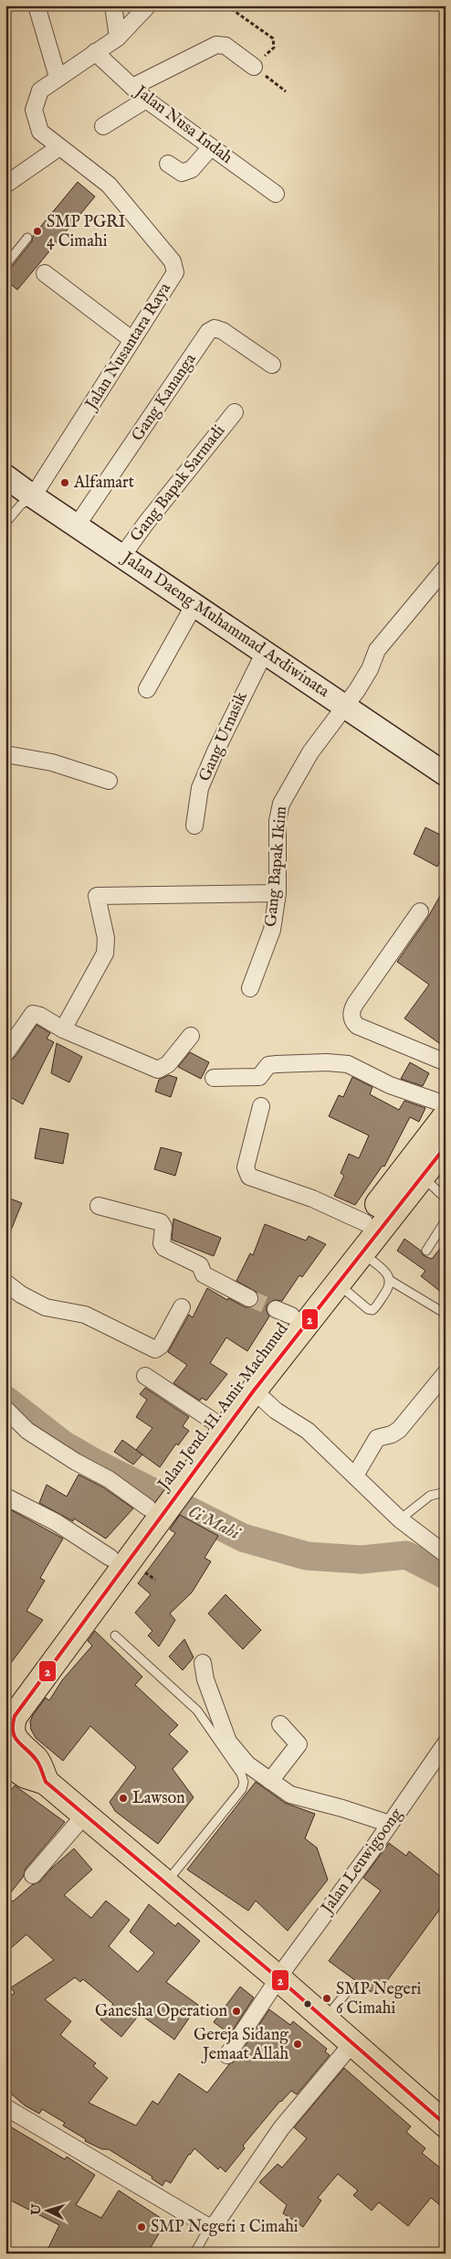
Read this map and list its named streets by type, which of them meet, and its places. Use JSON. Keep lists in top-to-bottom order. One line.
{"streets":{"main road":["Jalan Daeng Muhammad Ardiwinata","Jalan Jend. H. Amir Machmud"],"street":["Jalan Nusa Indah","Jalan Nusantara Raya","Gang Kananga","Gang Bapak Sarmadi","Gang Urnasik","Gang Bapak Ikim","Jalan Leuwigoong"]},"crossings":[["Jalan Nusa Indah","Jalan Nusantara Raya"],["Jalan Nusantara Raya","Jalan Daeng Muhammad Ardiwinata"],["Gang Kananga","Jalan Daeng Muhammad Ardiwinata"],["Gang Bapak Sarmadi","Jalan Daeng Muhammad Ardiwinata"],["Jalan Daeng Muhammad Ardiwinata","Gang Urnasik"],["Jalan Daeng Muhammad Ardiwinata","Gang Bapak Ikim"]],"water":["Ci Mahi"],"places":["SMP PGRI 4 Cimahi","Alfamart","Lawson","SMP Negeri 6 Cimahi","Ganesha Operation","Gereja Sidang Jemaat Allah","SMP Negeri 1 Cimahi"],"lines":["transit line 2"],"north":"left"}
